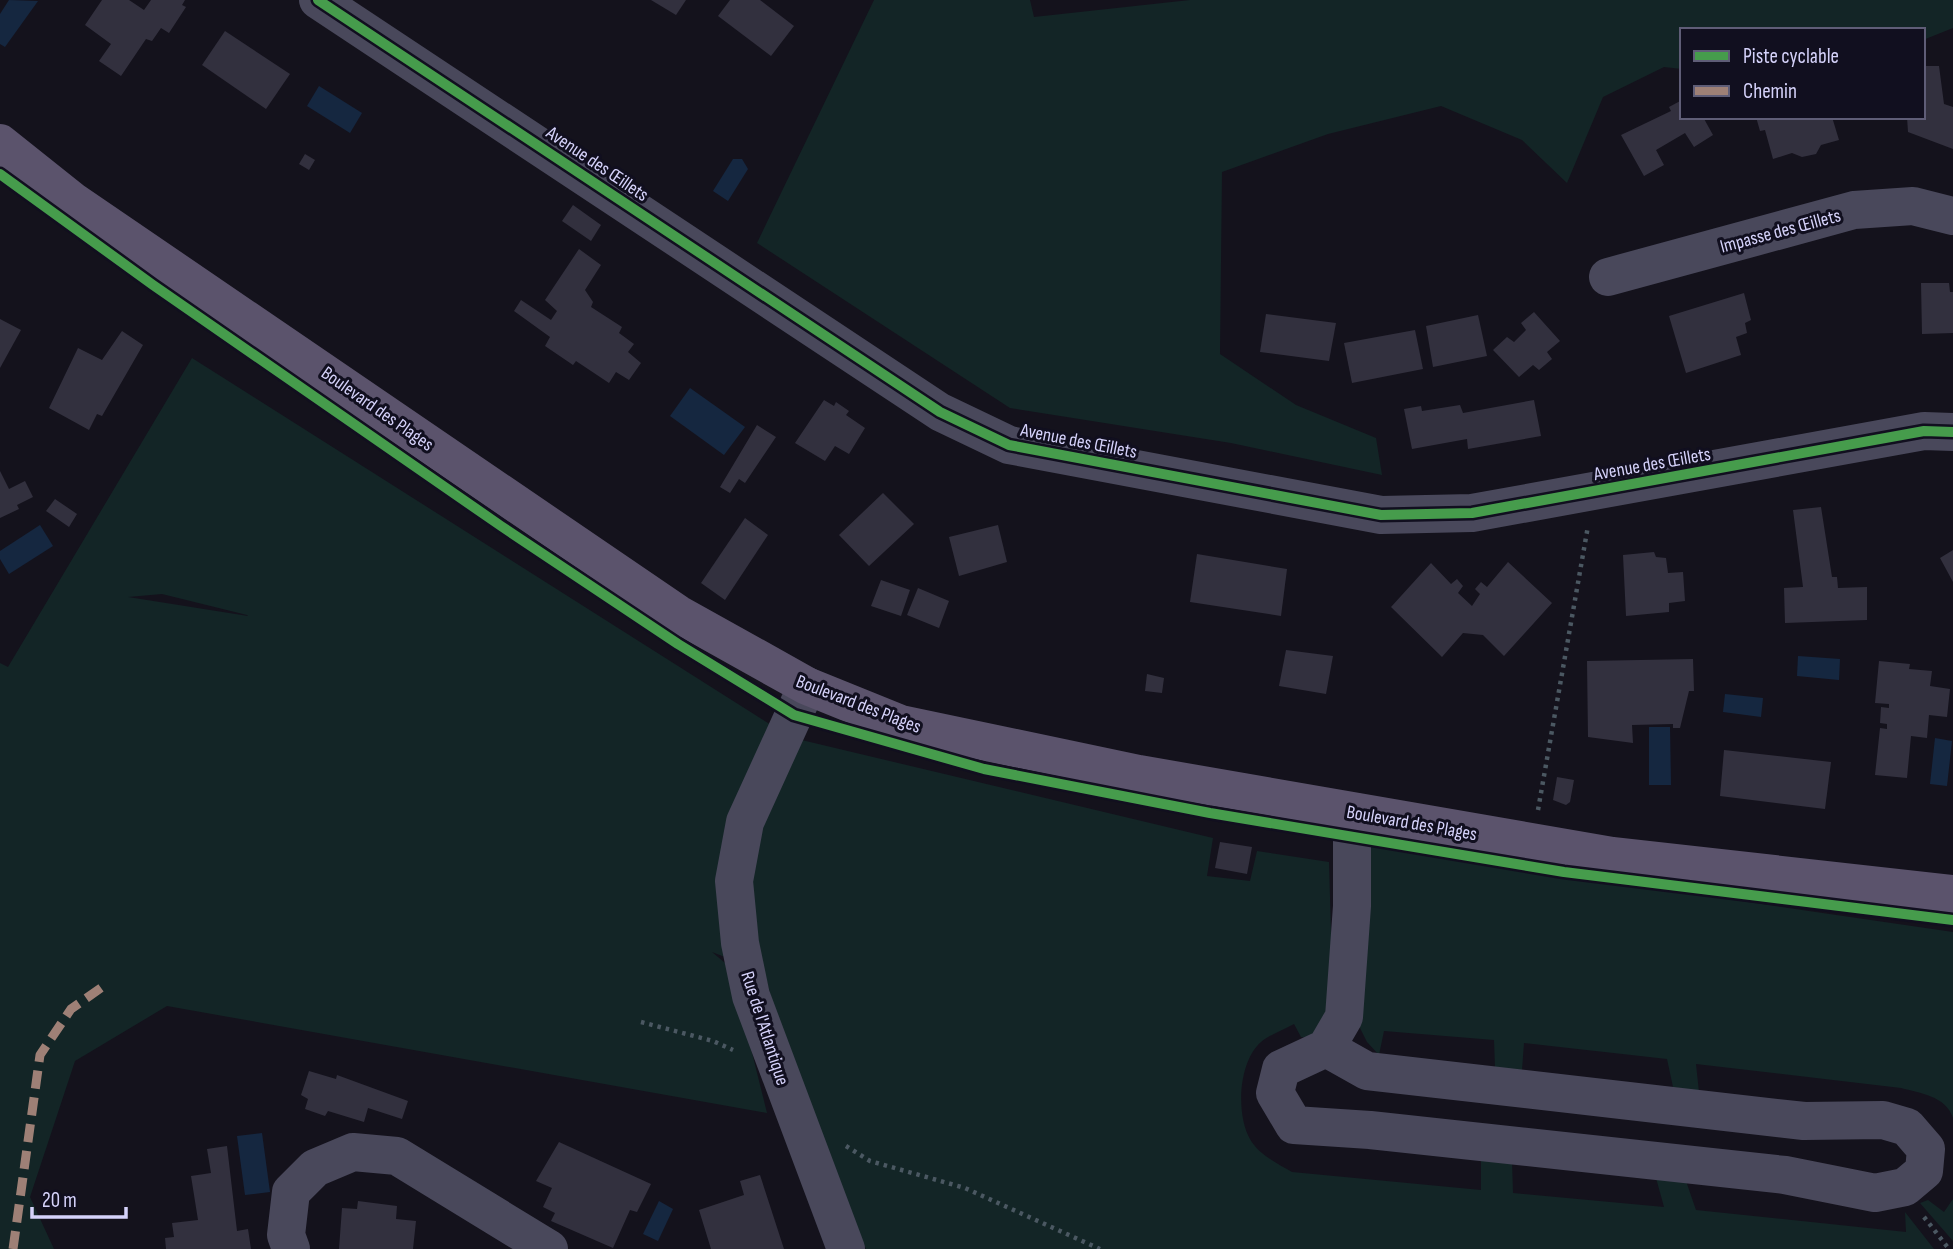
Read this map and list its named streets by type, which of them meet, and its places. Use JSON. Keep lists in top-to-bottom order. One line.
{"streets":{"main road":["Boulevard des Plages"],"street":["Avenue des Œillets","Impasse des Œillets","Rue de l'Atlantique"]},"crossings":[["Boulevard des Plages","Rue de l'Atlantique"]],"legend":["Piste cyclable","Chemin"],"scale_bar":"20 m"}
